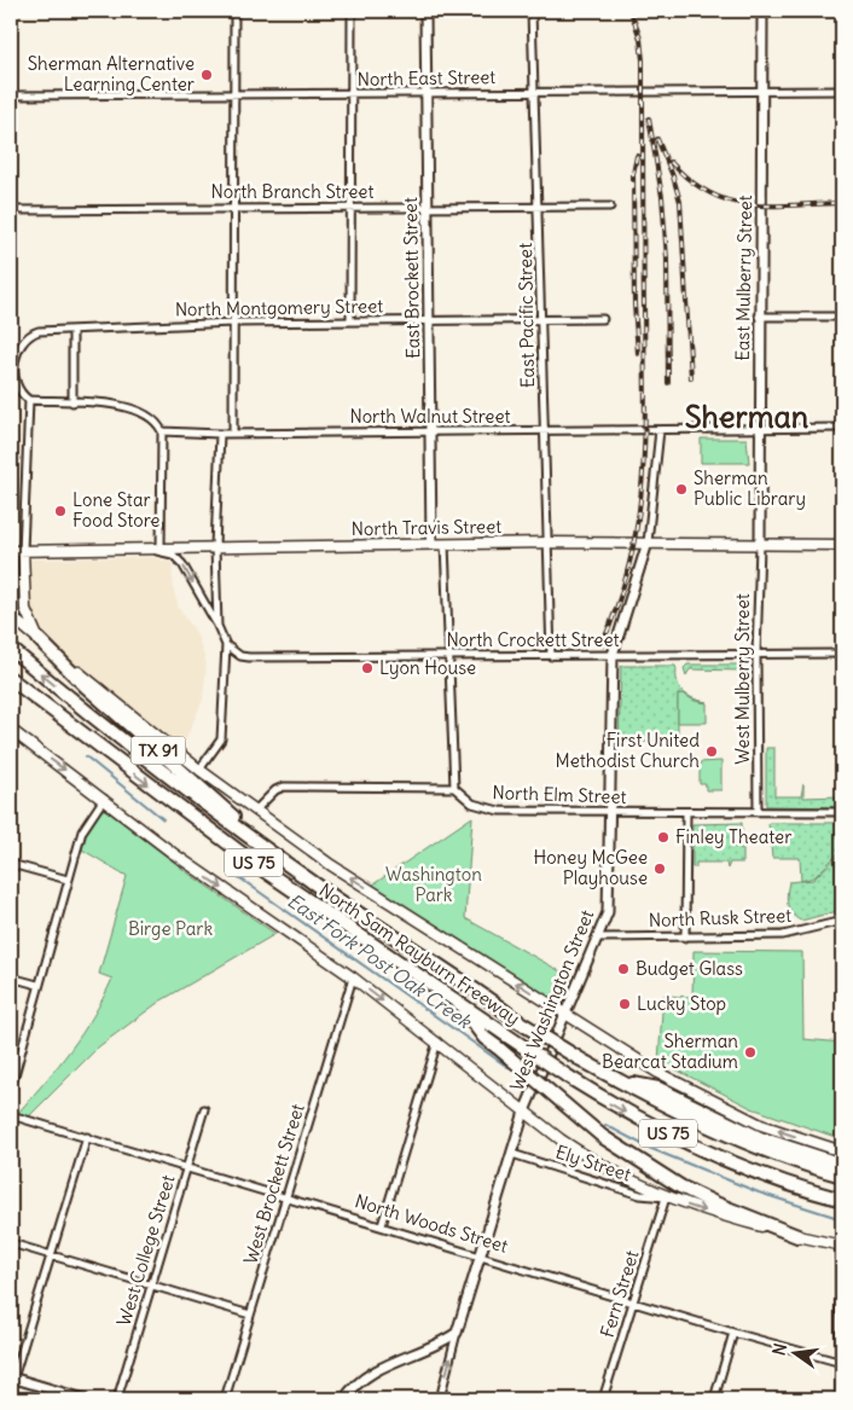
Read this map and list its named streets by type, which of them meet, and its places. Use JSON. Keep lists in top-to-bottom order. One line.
{"streets":{"highway":["TX 91","US 75","North Sam Rayburn Freeway"],"main road":["North Travis Street"],"street":["North East Street","North Branch Street","East Brockett Street","East Mulberry Street","North Montgomery Street","East Pacific Street","North Walnut Street","North Crockett Street","West Mulberry Street","North Elm Street","North Rusk Street","West Washington Street","Ely Street","West Brockett Street","North Woods Street","West College Street","Fern Street"]},"crossings":[["North East Street","East Brockett Street"],["North East Street","East Mulberry Street"],["North East Street","East Pacific Street"],["North Branch Street","East Brockett Street"],["North Branch Street","East Pacific Street"],["East Brockett Street","North Montgomery Street"],["East Brockett Street","North Walnut Street"],["East Brockett Street","North Travis Street"],["East Mulberry Street","North Walnut Street"],["East Mulberry Street","North Travis Street"],["East Mulberry Street","West Mulberry Street"],["North Montgomery Street","East Pacific Street"],["East Pacific Street","North Walnut Street"],["East Pacific Street","North Travis Street"],["East Pacific Street","North Crockett Street"],["North Travis Street","West Mulberry Street"],["North Travis Street","West Washington Street"],["North Crockett Street","West Mulberry Street"],["North Crockett Street","West Washington Street"],["West Mulberry Street","North Elm Street"],["TX 91","North Sam Rayburn Freeway"],["North Elm Street","West Washington Street"],["North Rusk Street","West Washington Street"],["North Sam Rayburn Freeway","West Washington Street"],["West Washington Street","Ely Street"],["West Washington Street","North Woods Street"],["Ely Street","Fern Street"],["West Brockett Street","North Woods Street"],["North Woods Street","West College Street"],["North Woods Street","Fern Street"]],"districts":["Sherman"],"water":["East Fork Post Oak Creek"],"parks":["Washington Park","Birge Park"],"places":["Sherman Alternative Learning Center","Sherman Public Library","Lone Star Food Store","Lyon House","First United Methodist Church","Finley Theater","Honey McGee Playhouse","Budget Glass","Lucky Stop","Sherman Bearcat Stadium"],"north":"left"}
